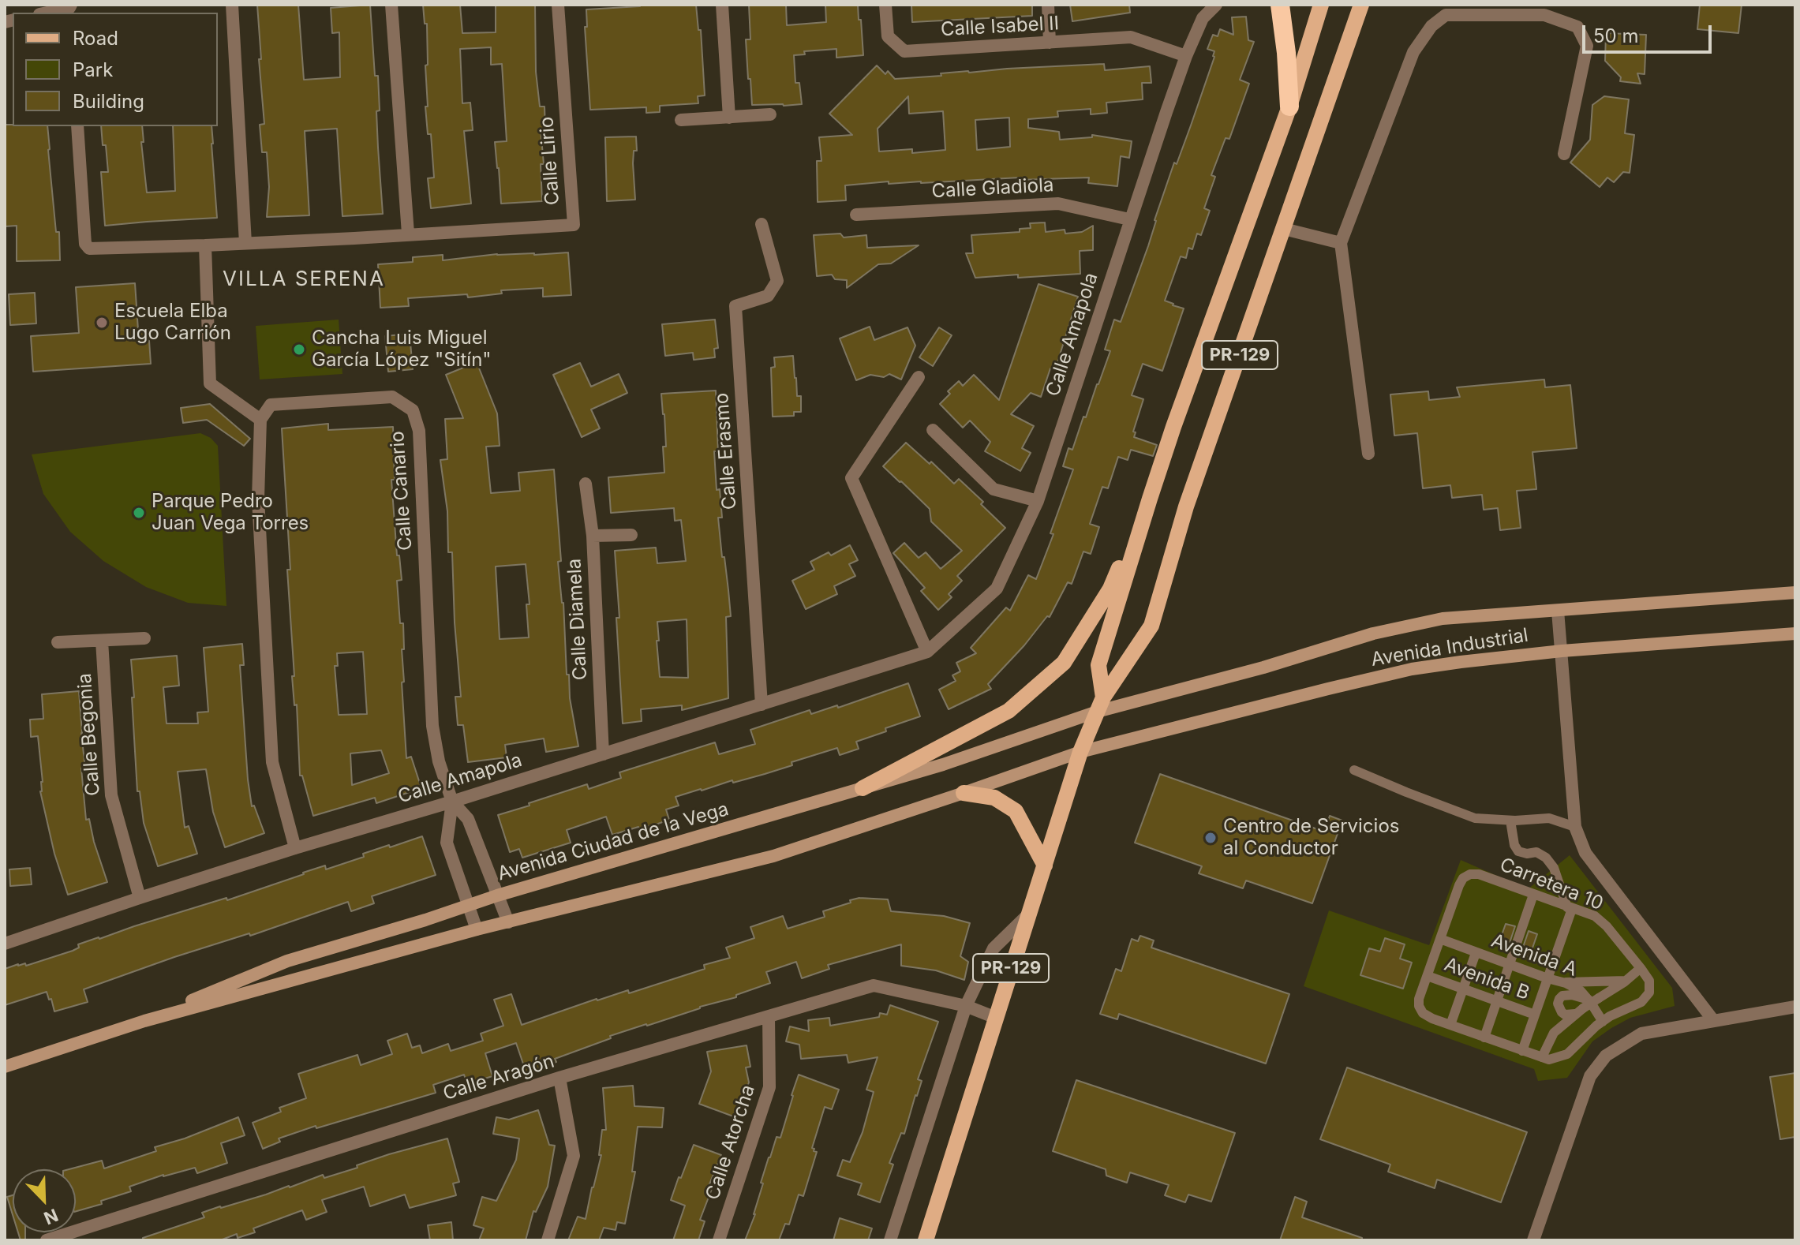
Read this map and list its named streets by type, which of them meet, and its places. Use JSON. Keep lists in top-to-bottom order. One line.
{"streets":{"main road":["PR-129"],"street":["Calle Isabel II","Calle Lirio","Calle Gladiola","Calle Amapola","Calle Erasmo","Calle Canario","Calle Diamela","Avenida Industrial","Calle Begonia","Avenida Ciudad de la Vega","Calle Aragón","Calle Atorcha"],"lane":["Carretera 10","Avenida A","Avenida B"]},"crossings":[["Calle Isabel II","Calle Amapola"],["Calle Gladiola","Calle Amapola"],["Calle Amapola","Calle Erasmo"],["Calle Amapola","Calle Canario"],["Calle Amapola","Calle Diamela"],["Calle Amapola","Calle Begonia"],["PR-129","Avenida Industrial"],["PR-129","Avenida Ciudad de la Vega"],["PR-129","Calle Aragón"],["Calle Canario","Avenida Ciudad de la Vega"],["Avenida Industrial","Avenida Ciudad de la Vega"],["Carretera 10","Avenida A"],["Carretera 10","Avenida B"],["Calle Aragón","Calle Atorcha"]],"districts":["VILLA SERENA"],"places":["Escuela Elba Lugo Carrión","Cancha Luis Miguel García López \"Sitín\"","Parque Pedro Juan Vega Torres","Centro de Servicios al Conductor"],"legend":["Road","Park","Building"],"scale_bar":"50 m","north":"bottom right"}
